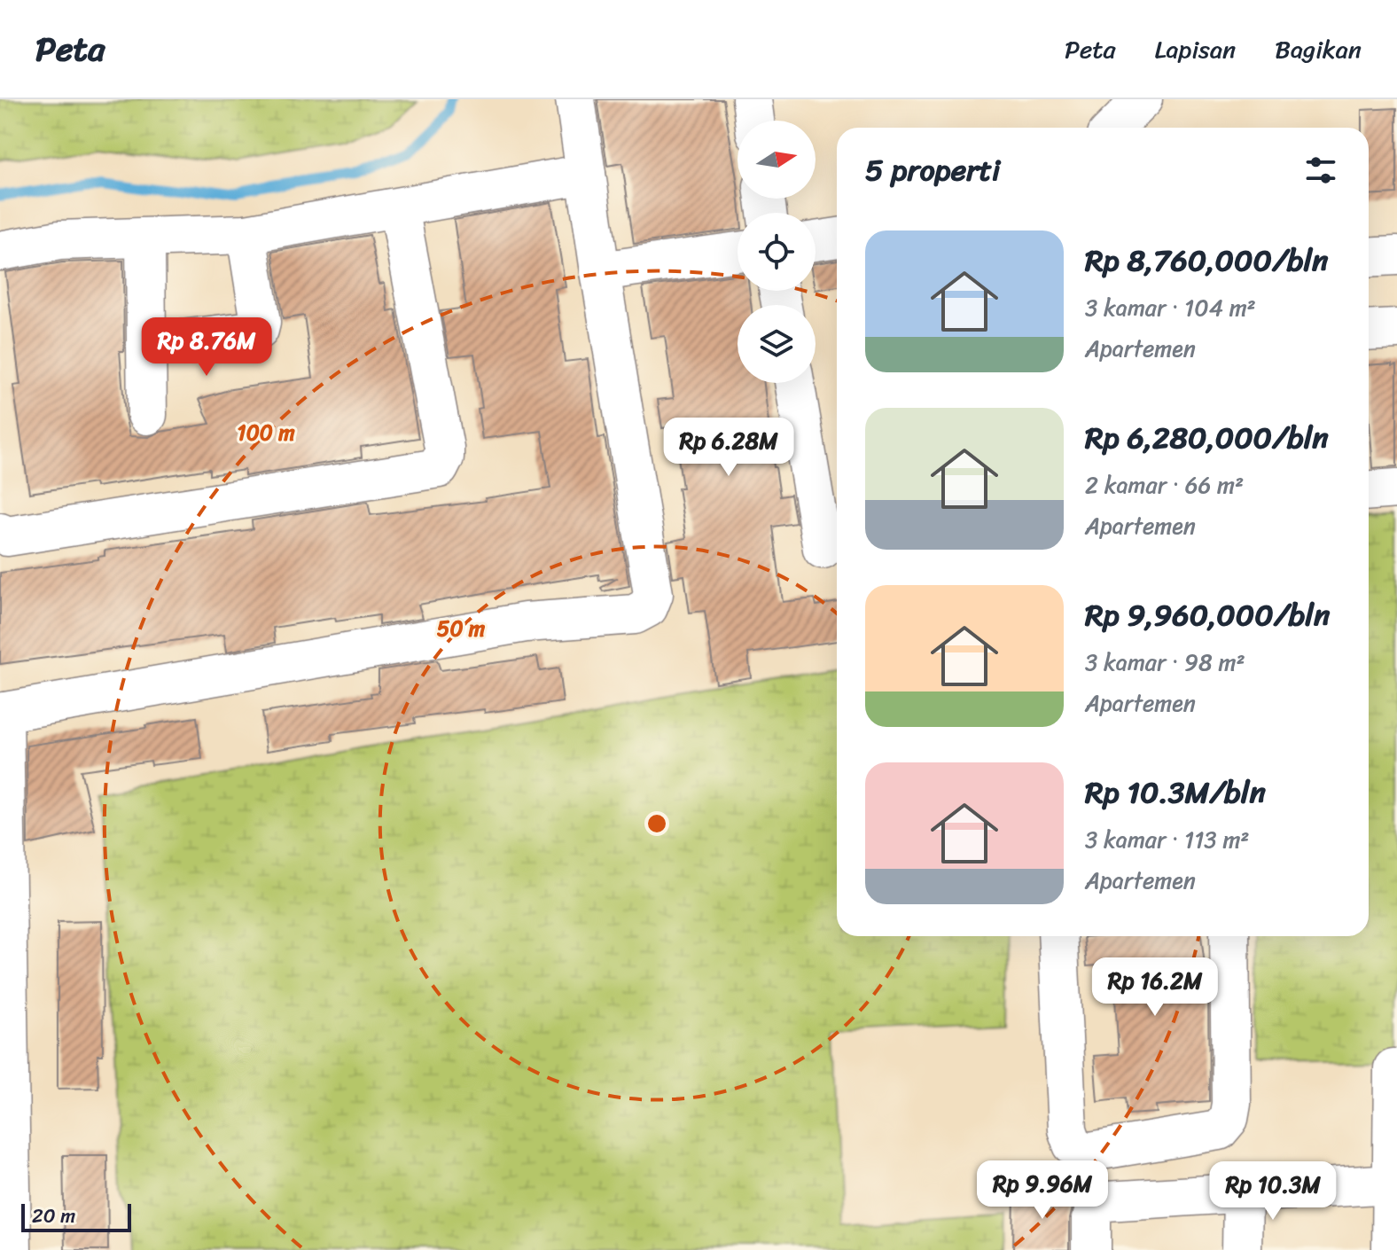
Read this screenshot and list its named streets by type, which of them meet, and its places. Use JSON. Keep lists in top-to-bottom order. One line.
{"scale_bar":"20 m","north":"right","page":{"header":"Peta","nav":["Peta","Lapisan","Bagikan"],"heading":"5 properti","list":[{"name":"Rp 8,760,000/bln","note":"3 kamar · 104 m² · Apartemen"},{"name":"Rp 6,280,000/bln","note":"2 kamar · 66 m² · Apartemen"},{"name":"Rp 9,960,000/bln","note":"3 kamar · 98 m² · Apartemen"},{"name":"Rp 10.3M/bln","note":"3 kamar · 113 m² · Apartemen"}],"price":["Rp 8.76M","Rp 6.28M","Rp 16.2M","Rp 9.96M","Rp 10.3M"],"scale":"20 m"},"rings":["100 m","50 m"]}
